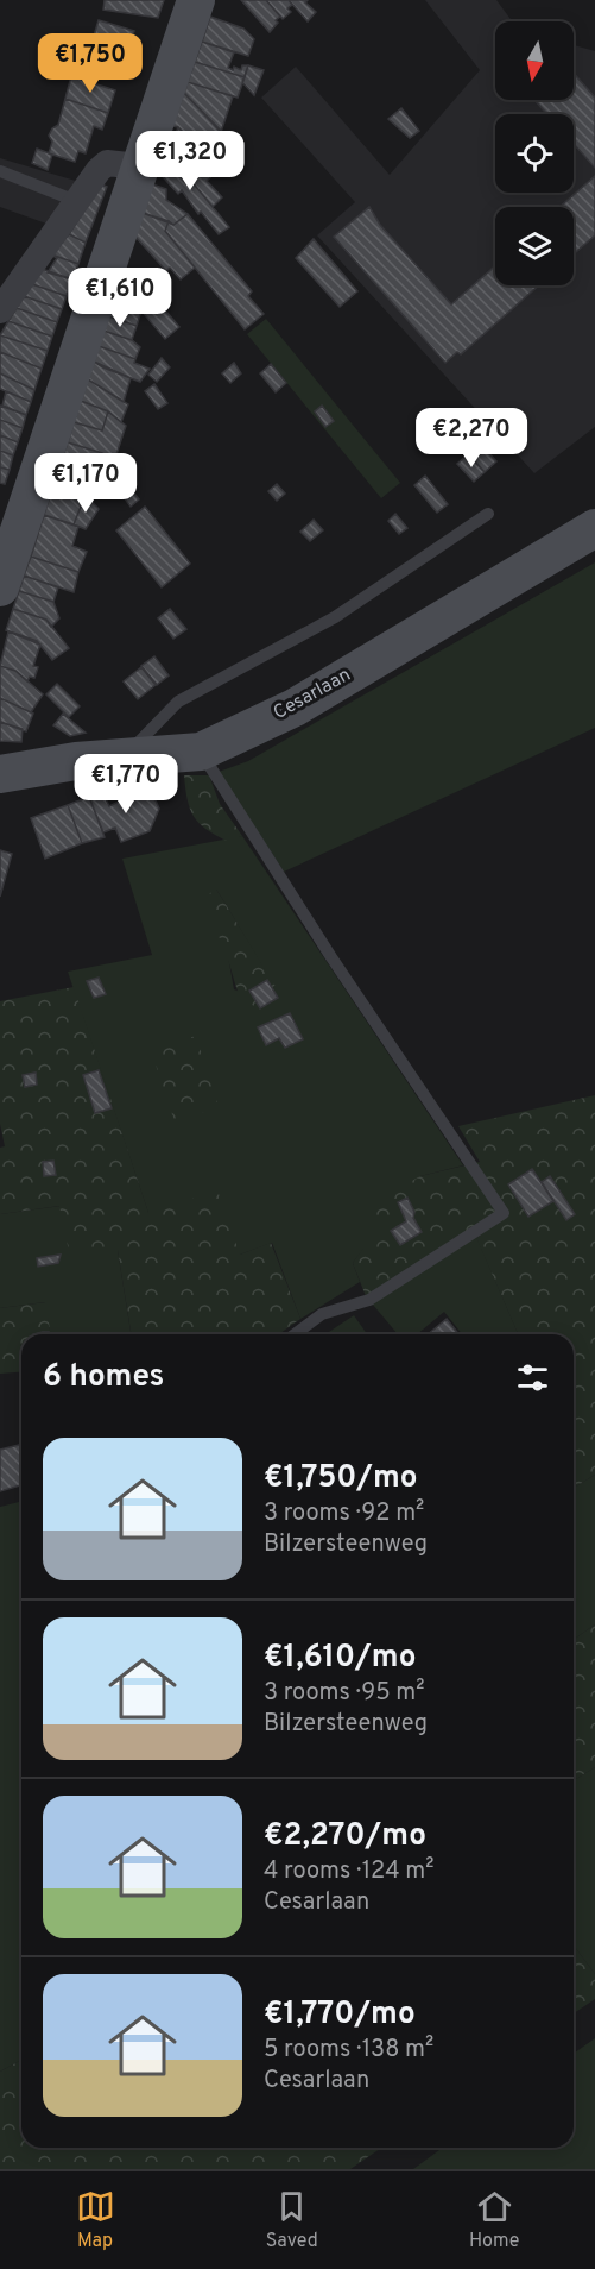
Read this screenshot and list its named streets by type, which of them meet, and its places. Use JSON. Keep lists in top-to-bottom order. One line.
{"streets":{"street":["Cesarlaan"]},"north":"bottom","page":{"price":["€1,750","€1,320","€1,610","€2,270","€1,170","€1,770"],"heading":"6 homes","list":[{"name":"€1,750/mo","note":"3 rooms · 92 m² · Bilzersteenweg"},{"name":"€1,610/mo","note":"3 rooms · 95 m² · Bilzersteenweg"},{"name":"€2,270/mo","note":"4 rooms · 124 m² · Cesarlaan"},{"name":"€1,770/mo","note":"5 rooms · 138 m² · Cesarlaan"}],"tabs":["Map","Saved","Home"]}}
